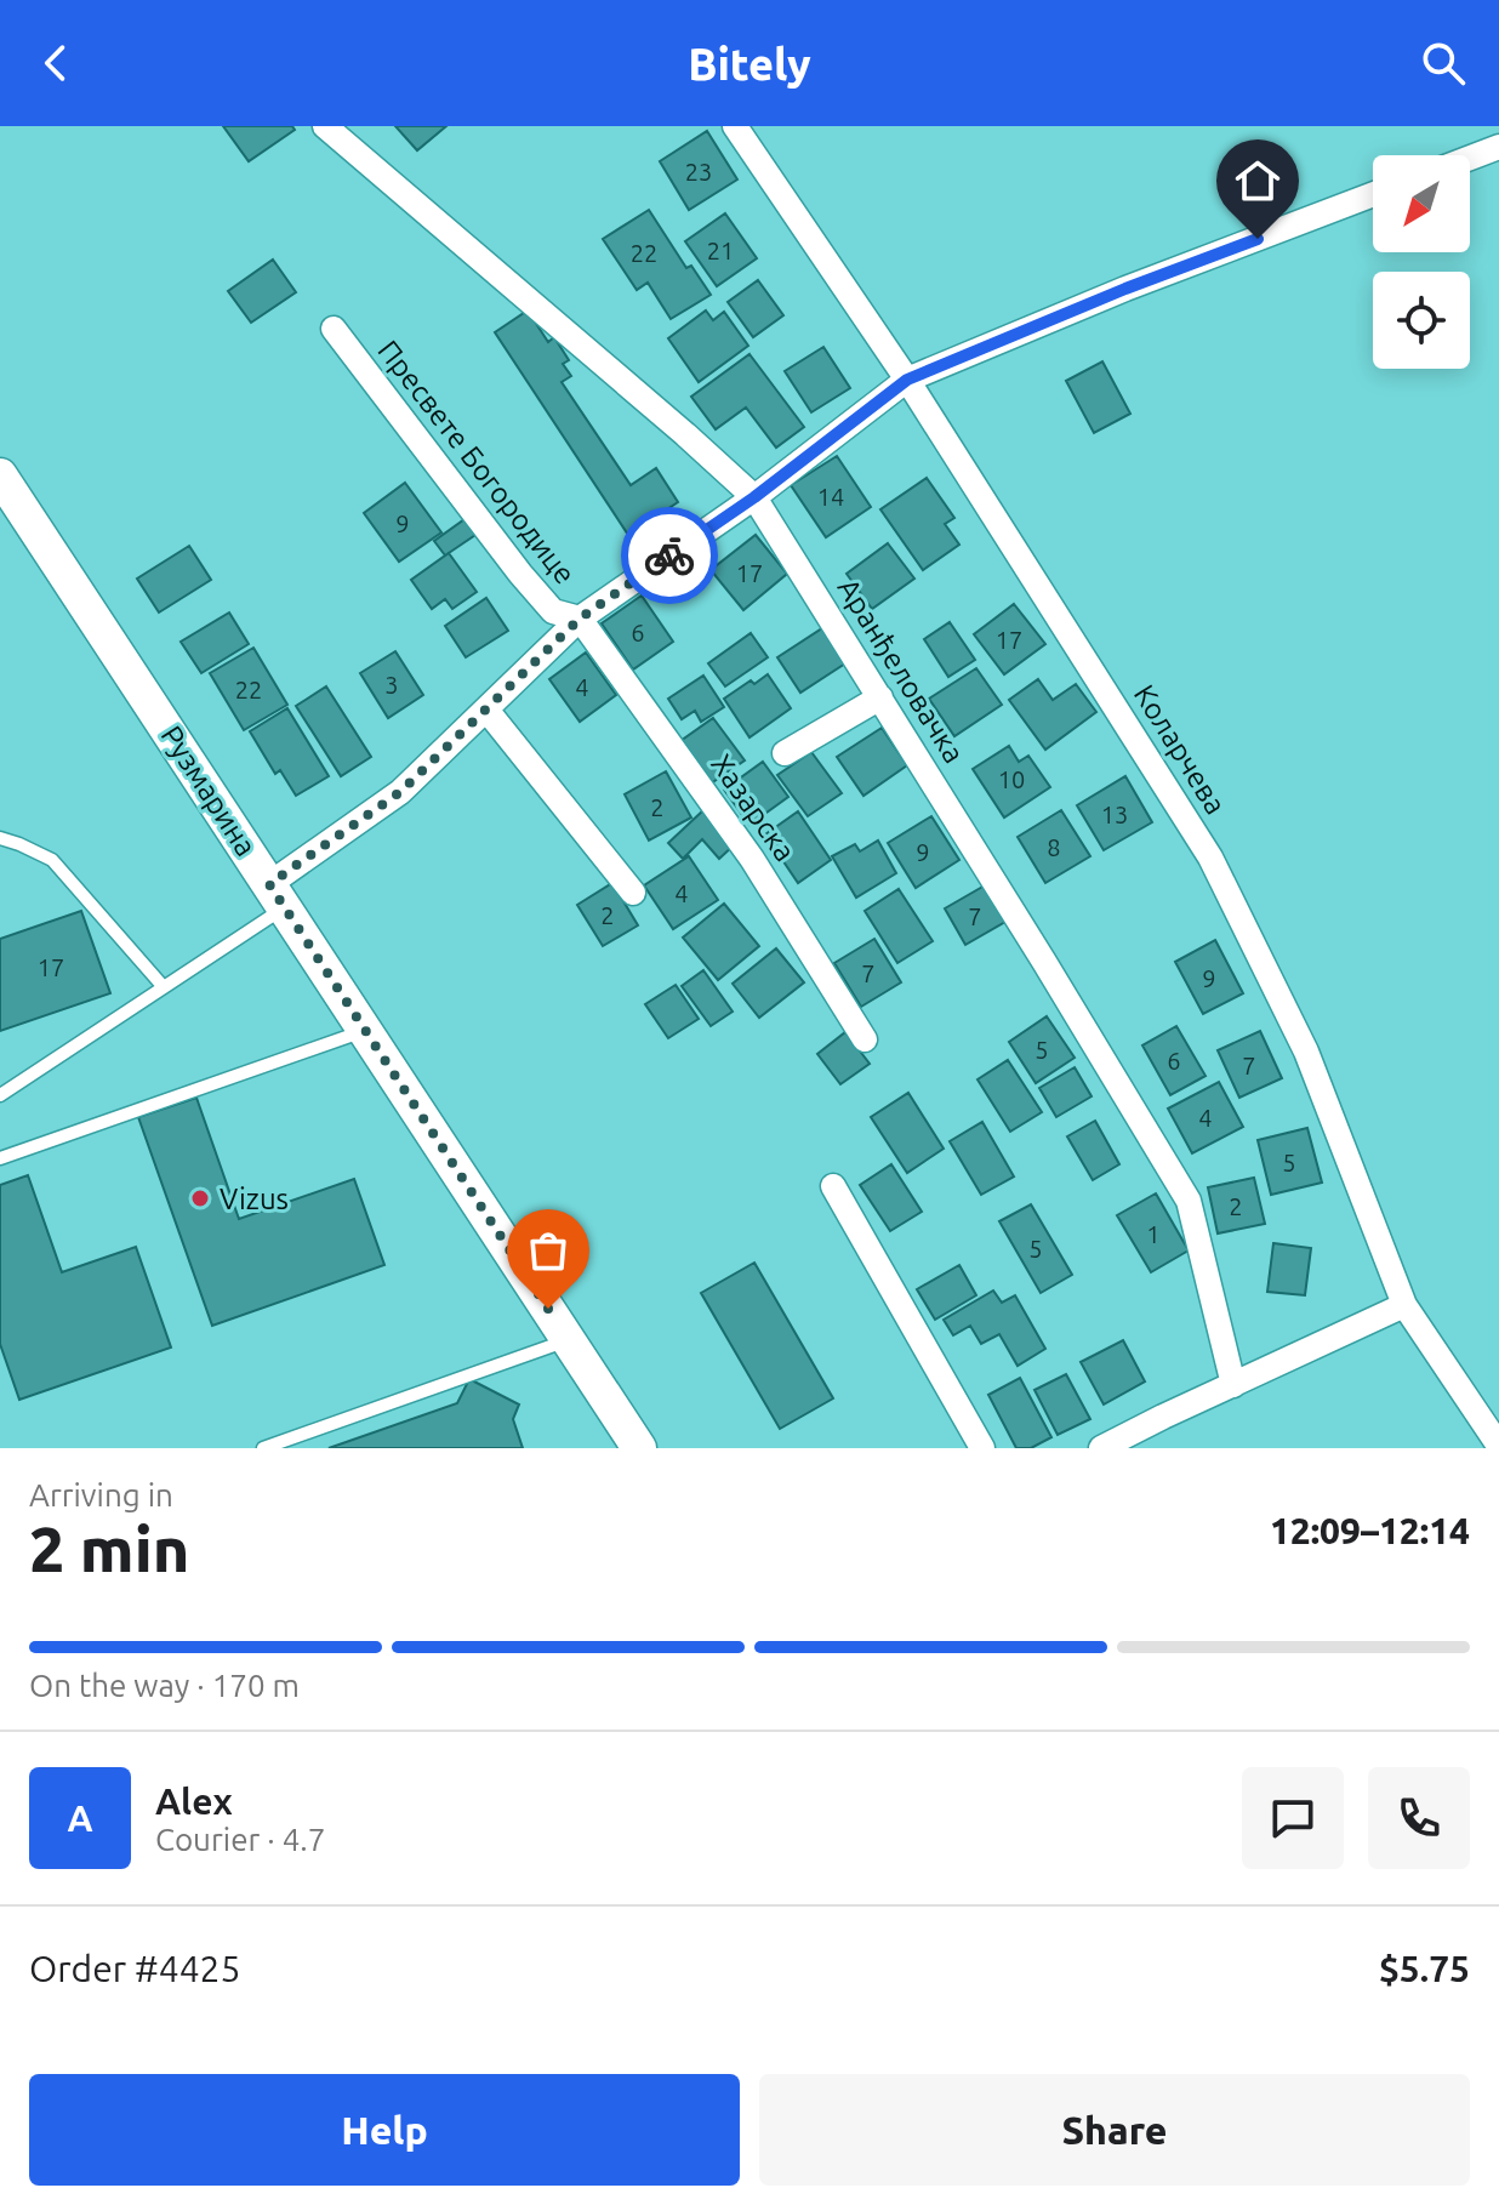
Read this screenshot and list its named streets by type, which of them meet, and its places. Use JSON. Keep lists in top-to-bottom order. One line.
{"streets":{"main road":["Рузмарина"],"street":["Пресвете Богородице","Аранђеловачка","Коларчева","Хазарска"]},"crossings":[["Пресвете Богородице","Аранђеловачка"],["Пресвете Богородице","Коларчева"],["Пресвете Богородице","Рузмарина"],["Пресвете Богородице","Хазарска"]],"places":["Vizus"],"house_numbers":["23","21","22","14","9","17","6","17","3","4","22","10","2","13","8","9","4","2","7","17","7","9","5","6","7","4","5","2","1","5"],"north":"bottom left","page":{"header":"Bitely","heading":["2 min","Arriving in","12:09–12:14"],"panel":["Alex","Courier · 4.7","Order #4425","$5.75"],"bar":"On the way · 170 m","round":"A","buttons":["Help","Share"]}}
